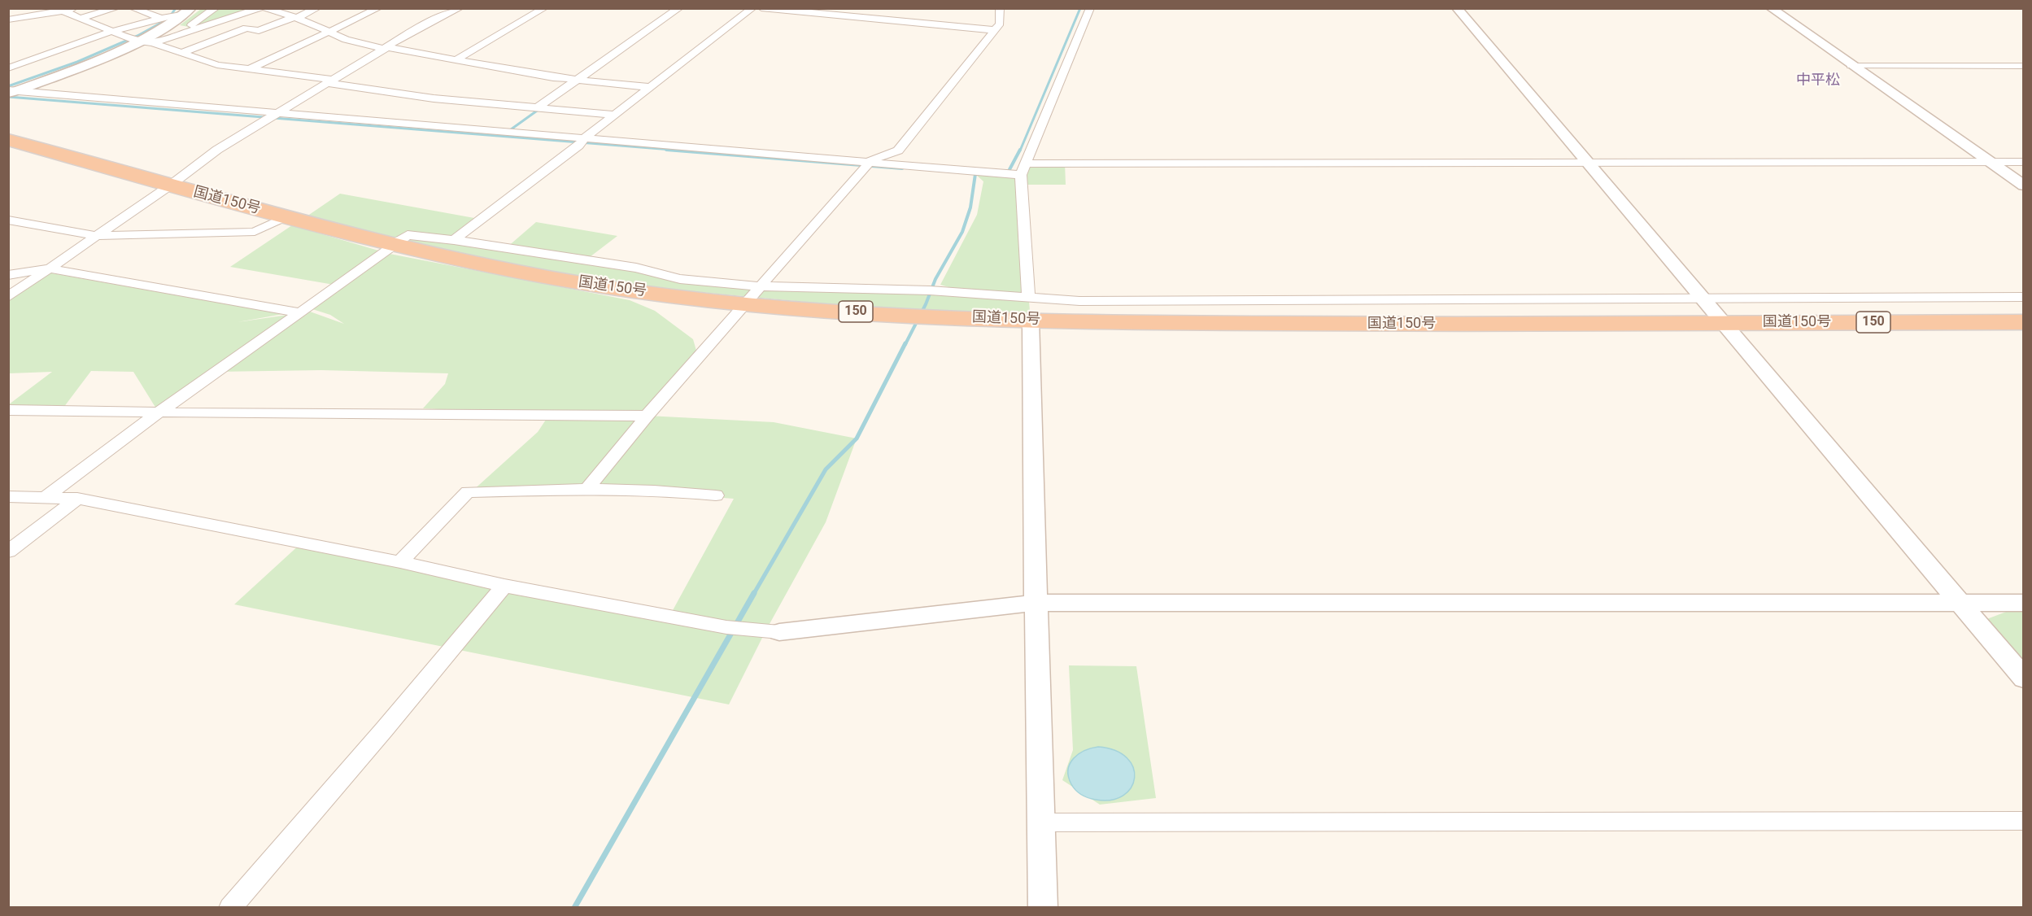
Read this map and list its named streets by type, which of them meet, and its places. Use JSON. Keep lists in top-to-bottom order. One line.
{"streets":{"highway":["国道150号","150"]},"districts":["中平松"]}
